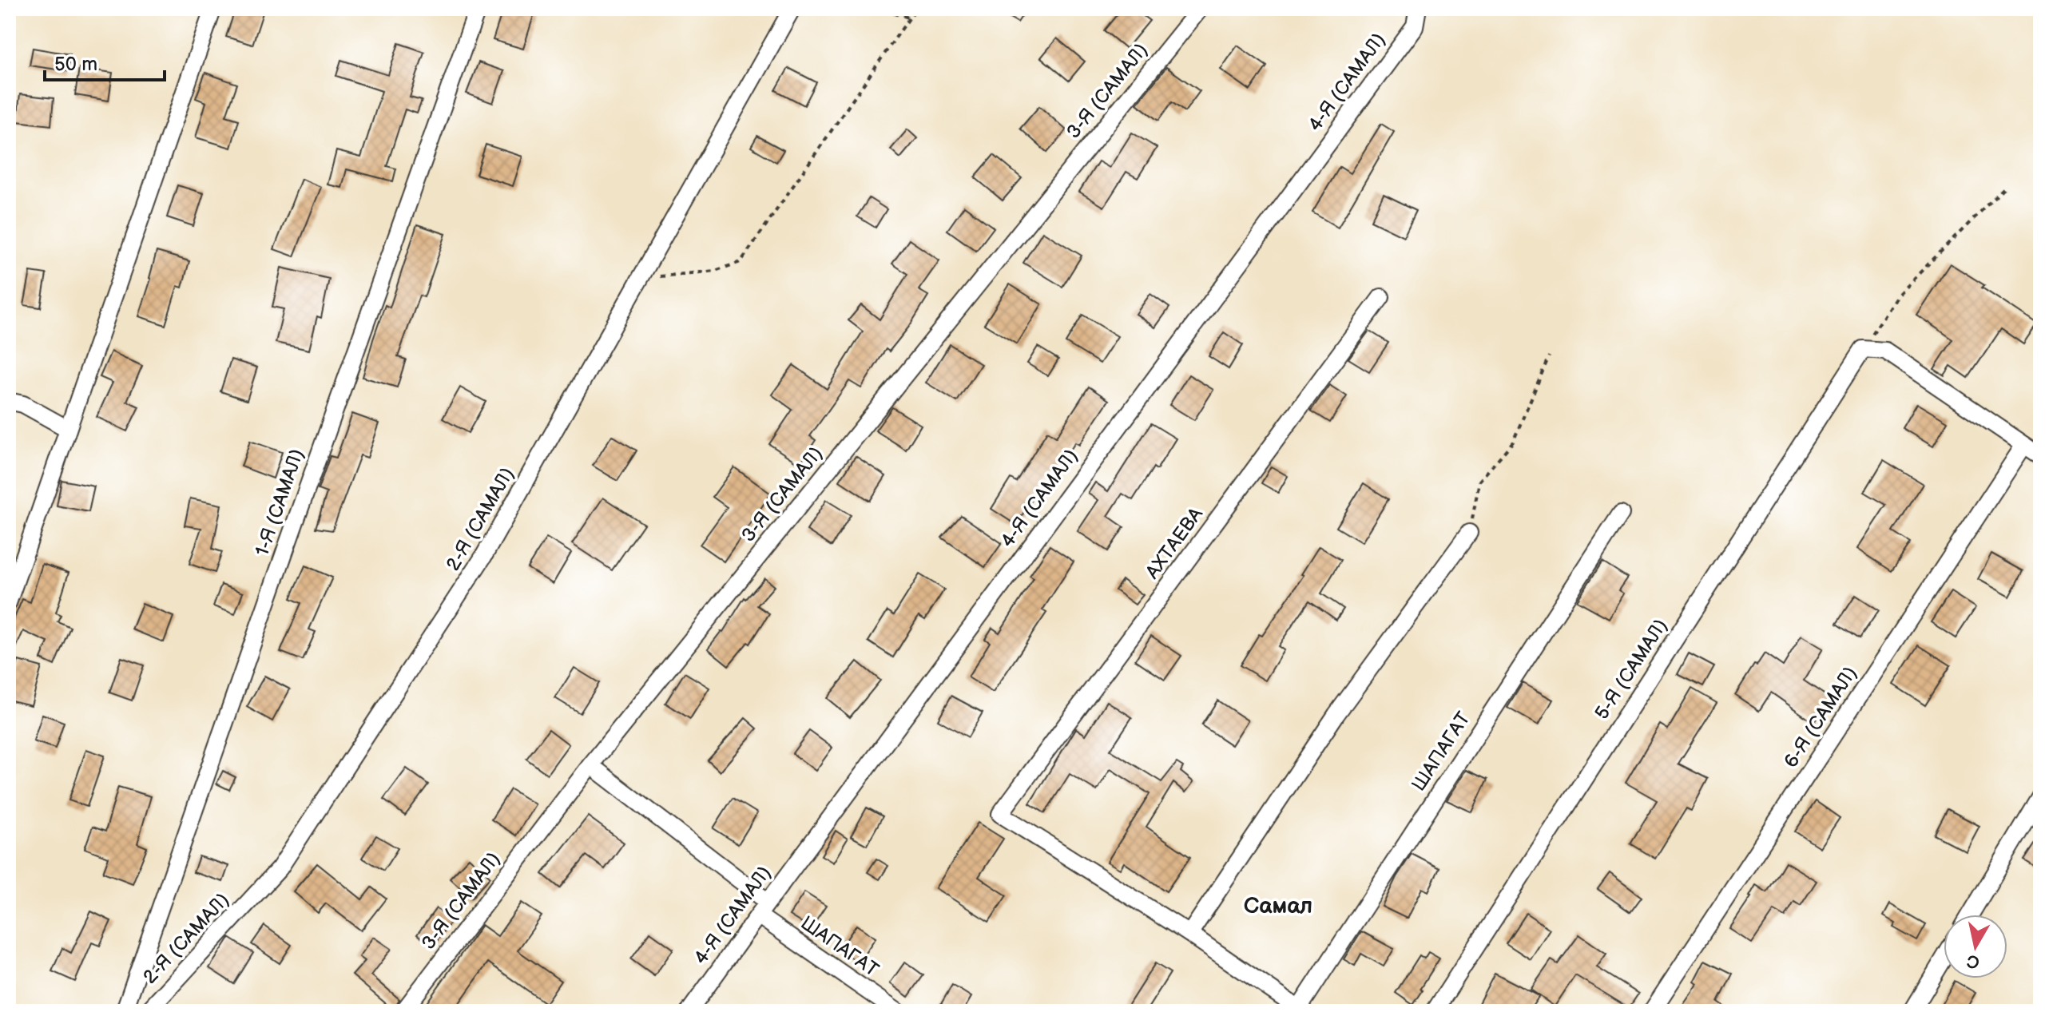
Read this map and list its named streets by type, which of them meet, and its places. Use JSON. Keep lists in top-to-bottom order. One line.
{"streets":{"street":["4-Я (САМАЛ)","3-Я (САМАЛ)","1-Я (САМАЛ)","2-Я (САМАЛ)","АХТАЕВА","5-Я (САМАЛ)","6-Я (САМАЛ)","ШАПАГАТ"]},"crossings":[["4-Я (САМАЛ)","ШАПАГАТ"],["3-Я (САМАЛ)","ШАПАГАТ"]],"districts":["Самал"],"scale_bar":"50 m","north":"bottom"}
